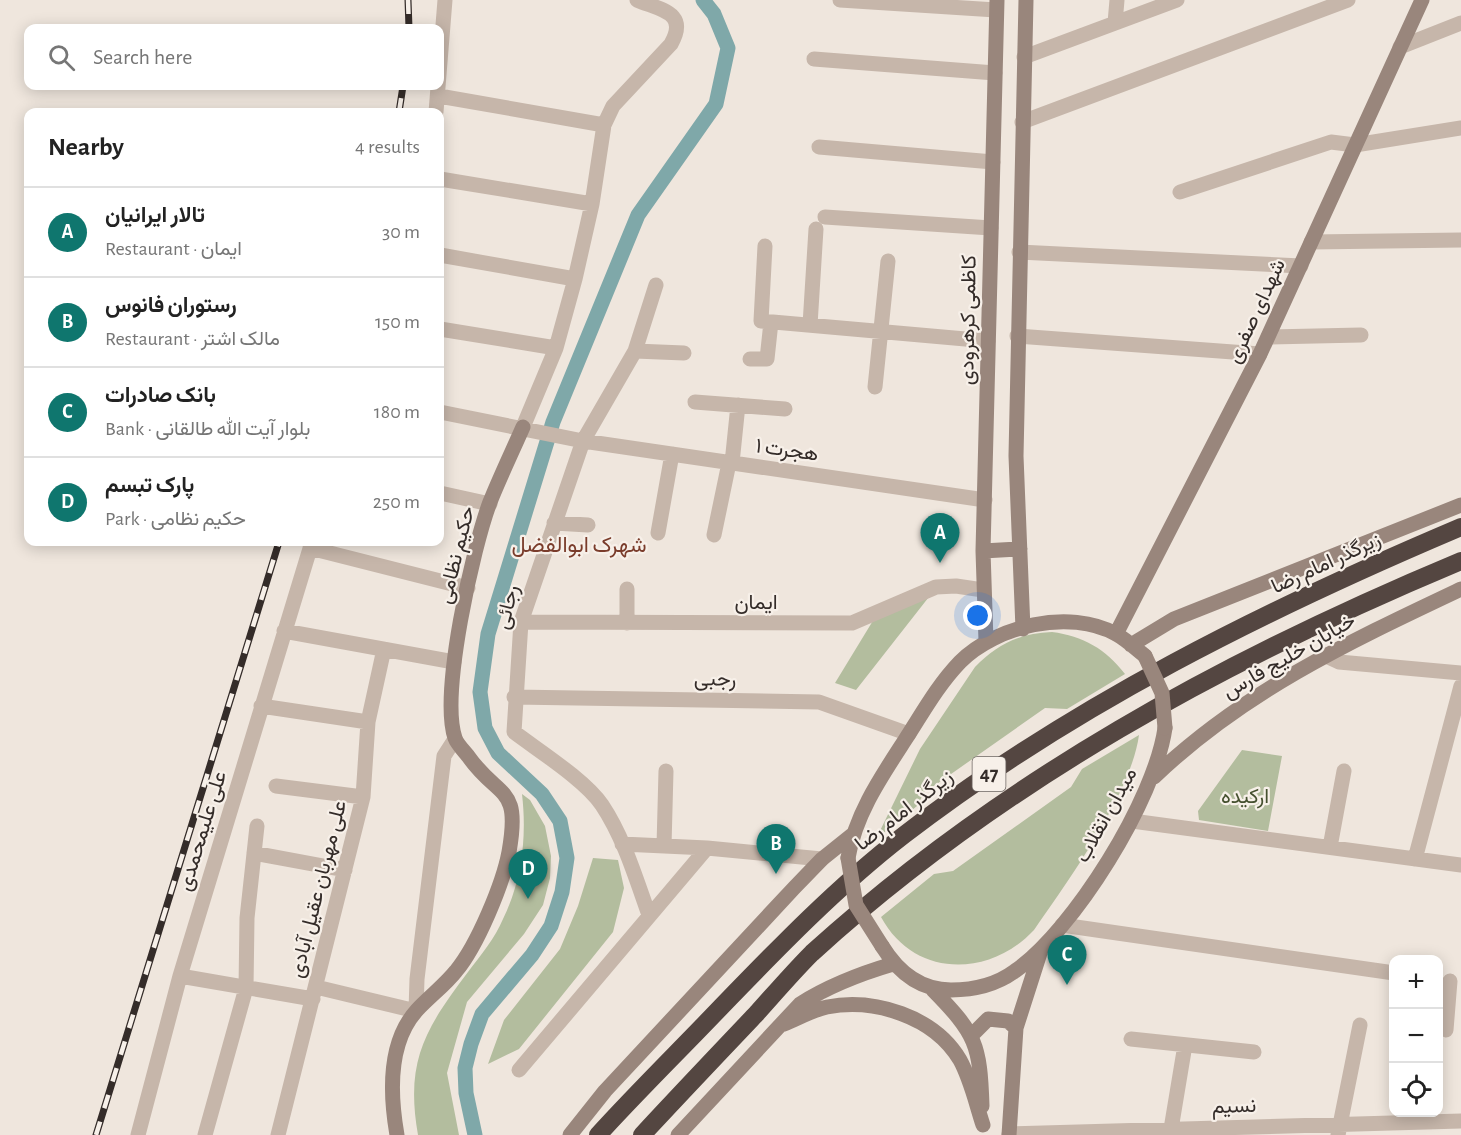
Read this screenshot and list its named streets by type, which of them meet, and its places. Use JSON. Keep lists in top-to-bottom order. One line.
{"streets":{"highway":["زیرگذر امام رضا","47"],"main road":["شهدای صفری","کاظمی کرهرودی","حکیم نظامی","خیابان خلیج فارس","میدان انقلاب"],"street":["هجرت ۱","ایمان","رجائی","رجبی","علی علیمحمدی","علی مهربان عقیل آبادی","نسیم"]},"crossings":[["شهدای صفری","میدان انقلاب"],["کاظمی کرهرودی","هجرت ۱"],["کاظمی کرهرودی","ایمان"],["کاظمی کرهرودی","میدان انقلاب"],["هجرت ۱","حکیم نظامی"],["هجرت ۱","رجائی"],["ایمان","رجائی"],["رجائی","رجبی"],["خیابان خلیج فارس","میدان انقلاب"],["رجبی","میدان انقلاب"]],"districts":["شهرک ابوالفضل"],"parks":["ارکیده"],"page":{"search":"Search here","heading":["Nearby","4 results"],"list":[{"mark":"A","name":"تالار ایرانیان","note":"Restaurant · ایمان","value":"30 m"},{"mark":"B","name":"رستوران فانوس","note":"Restaurant · مالک اشتر","value":"150 m"},{"mark":"C","name":"بانک صادرات","note":"Bank · بلوار آیت الله طالقانی","value":"180 m"},{"mark":"D","name":"پارک تبسم","note":"Park · حکیم نظامی","value":"250 m"}],"pins":["A","B","D","C"],"map_buttons":["+","−"]}}
